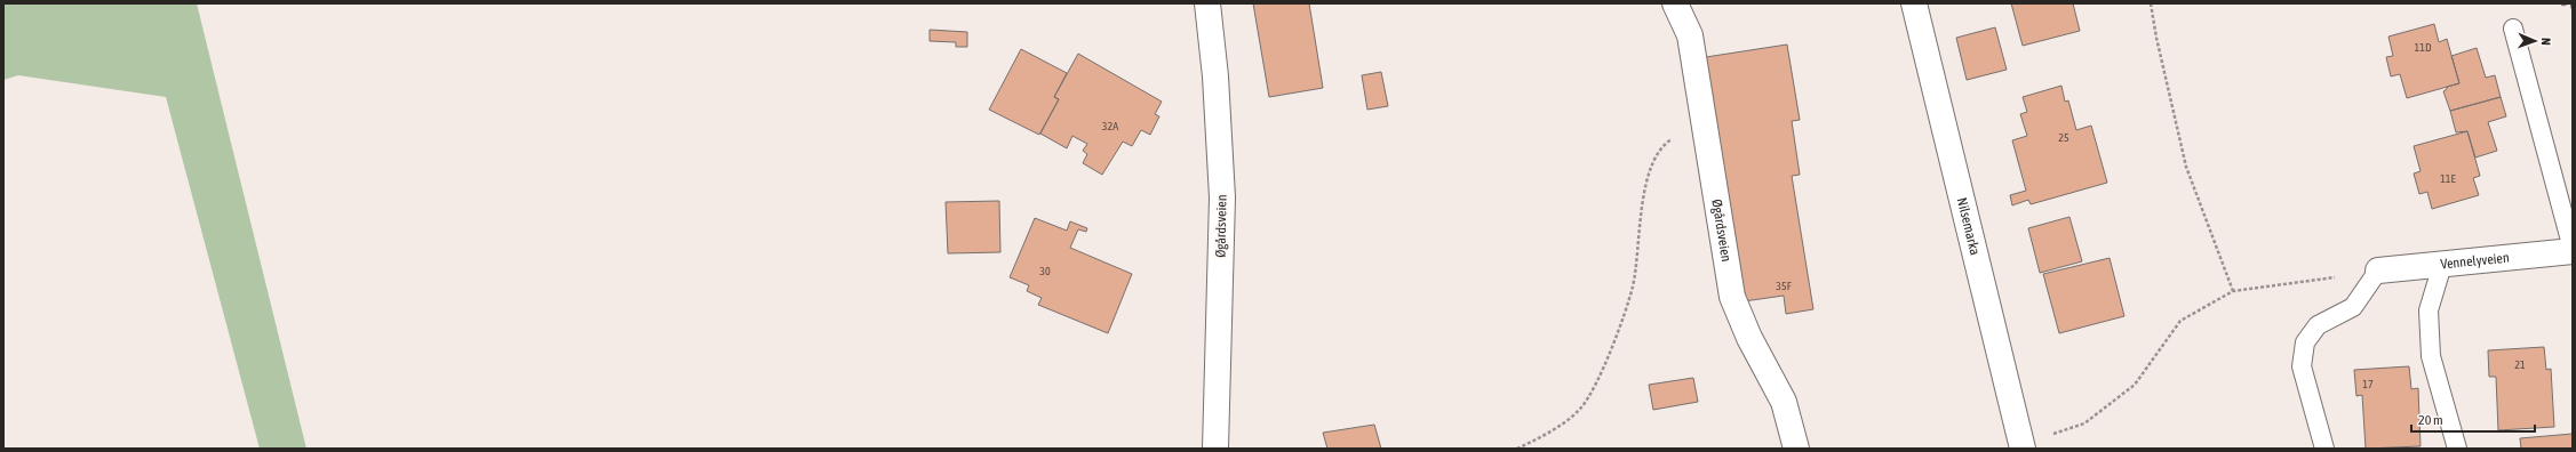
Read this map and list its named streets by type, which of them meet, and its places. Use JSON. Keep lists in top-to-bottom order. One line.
{"streets":{"street":["Øgårdsveien","Nilsemarka","Vennelyveien"]},"house_numbers":["11D","32A","25","11E","30","35F","21","17"],"scale_bar":"20 m","north":"right"}
